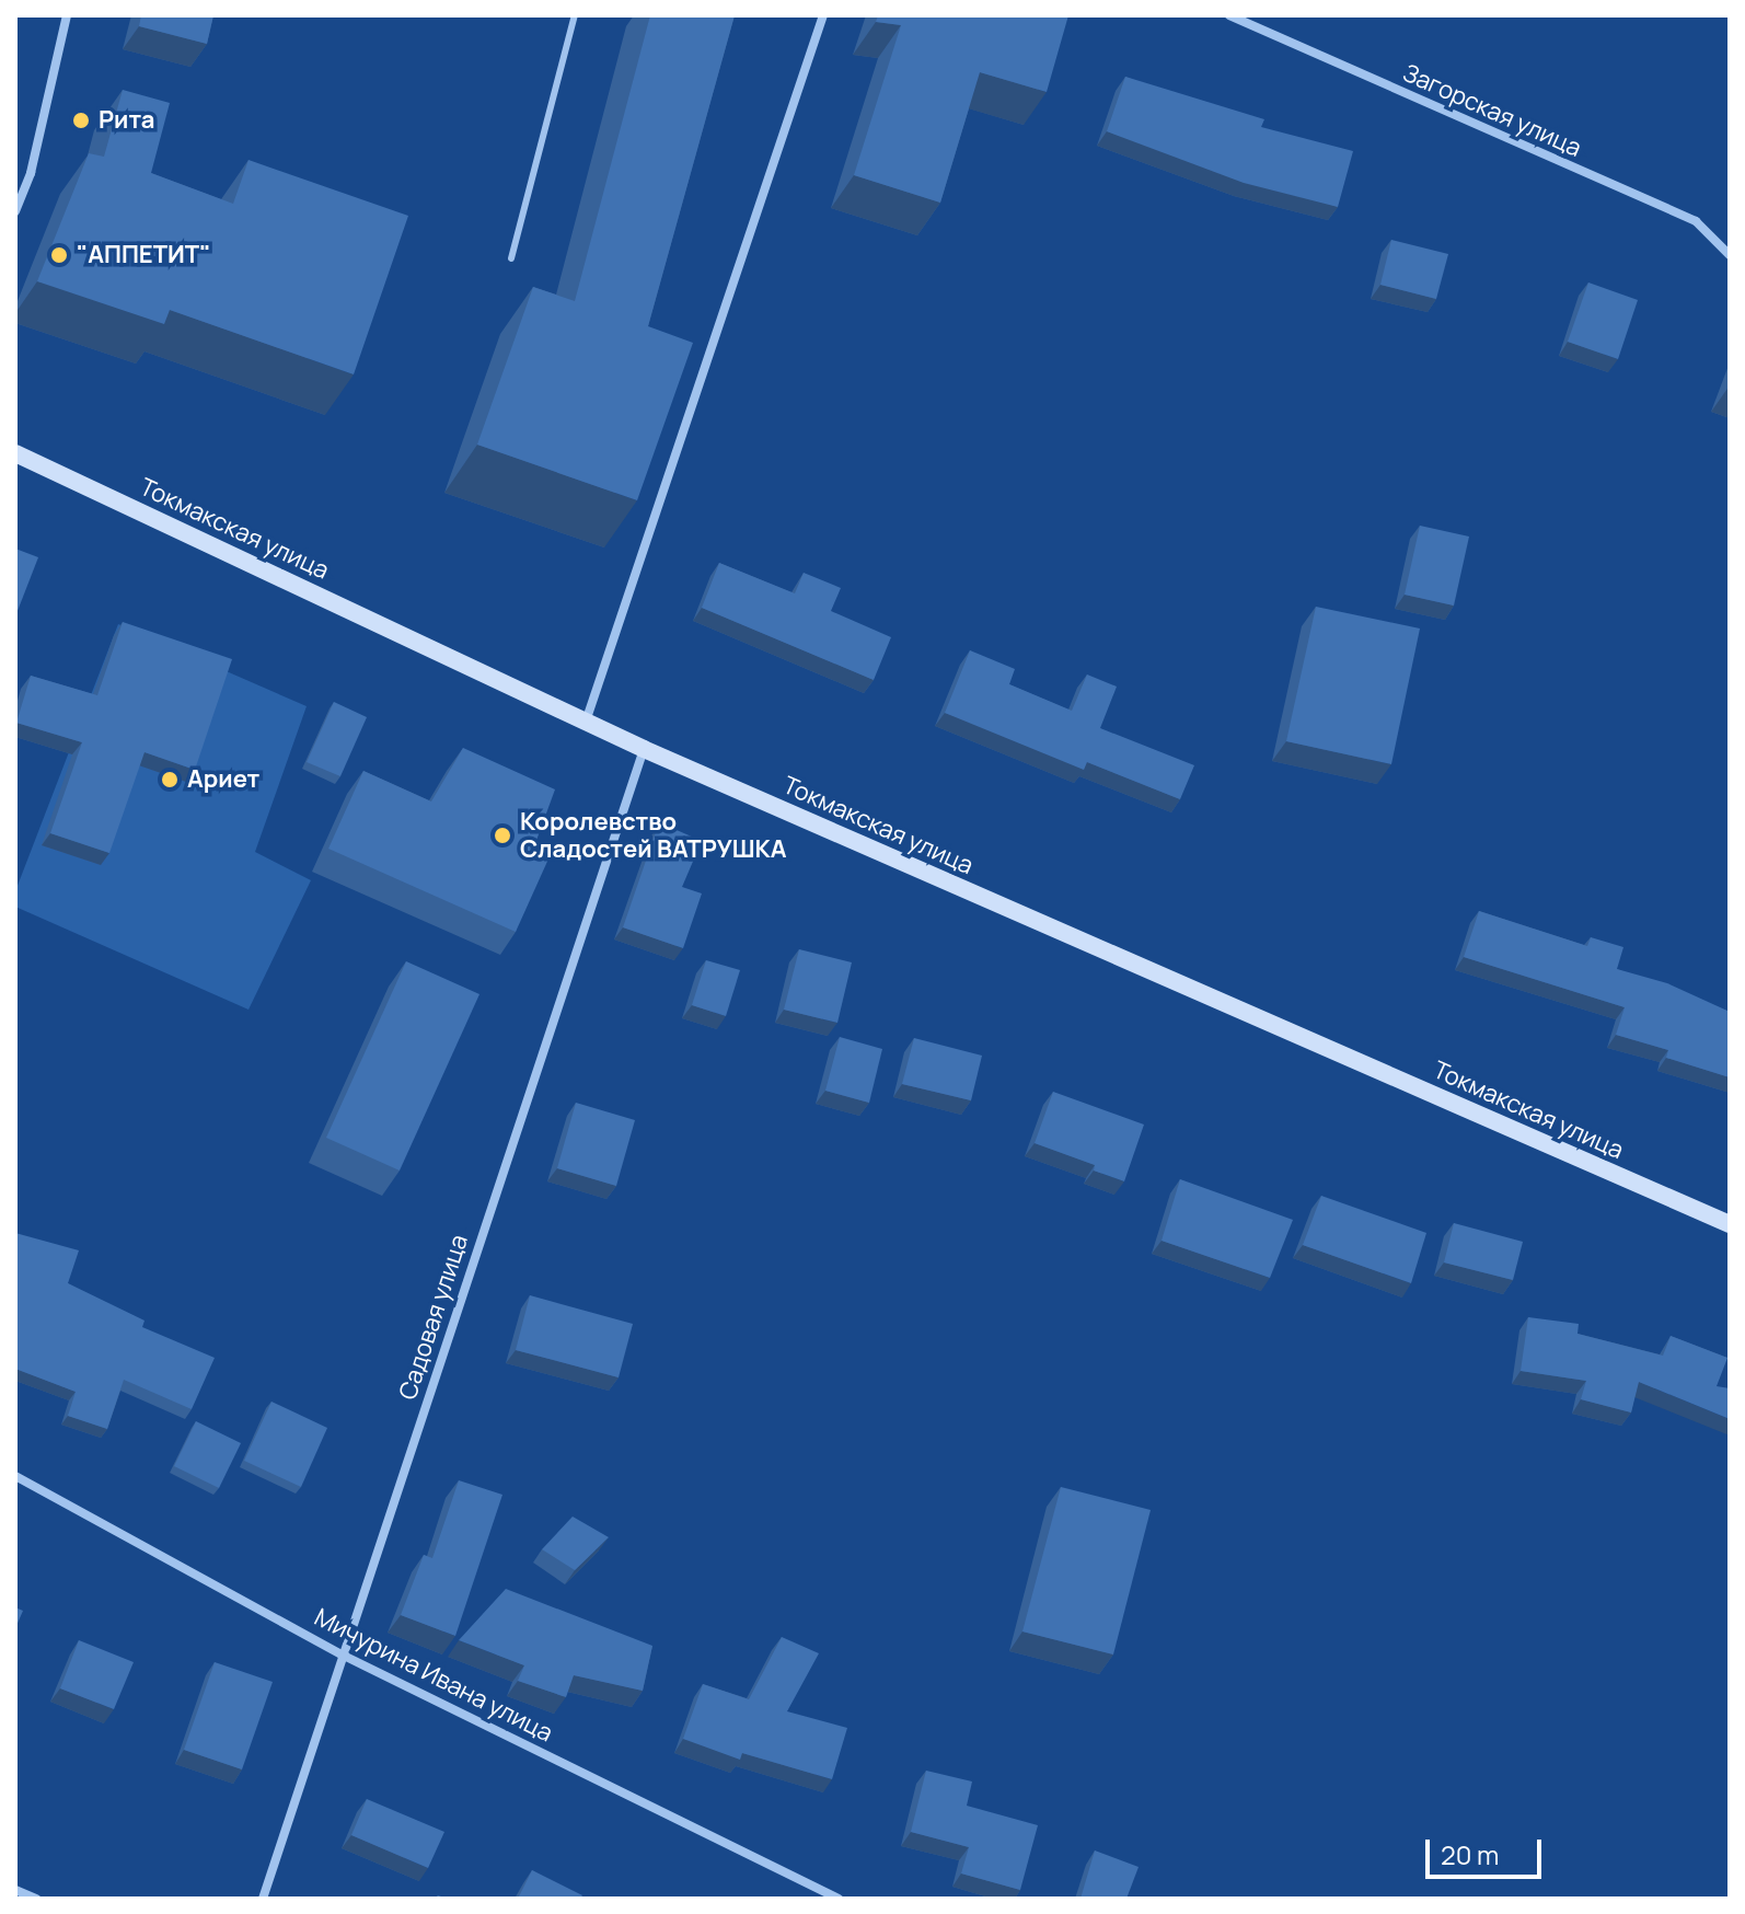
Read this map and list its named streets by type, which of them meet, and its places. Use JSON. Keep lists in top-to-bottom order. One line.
{"streets":{"main road":["Токмакская улица"],"street":["Загорская улица","Садовая улица","Мичурина Ивана улица"]},"crossings":[["Токмакская улица","Садовая улица"],["Садовая улица","Мичурина Ивана улица"]],"places":["Рита","\"АППЕТИТ\"","Ариет","Королевство Сладостей ВАТРУШКА"],"scale_bar":"20 m"}
